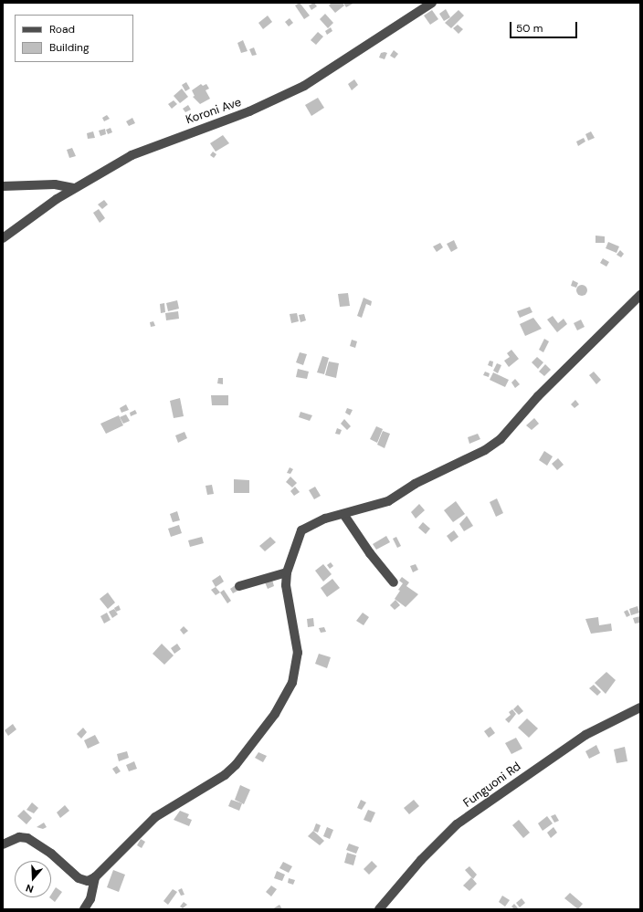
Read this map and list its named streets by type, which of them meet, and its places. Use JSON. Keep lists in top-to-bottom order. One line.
{"streets":{"street":["Koroni Ave","Funguoni Rd"]},"legend":["Road","Building"],"scale_bar":"50 m","north":"bottom"}
